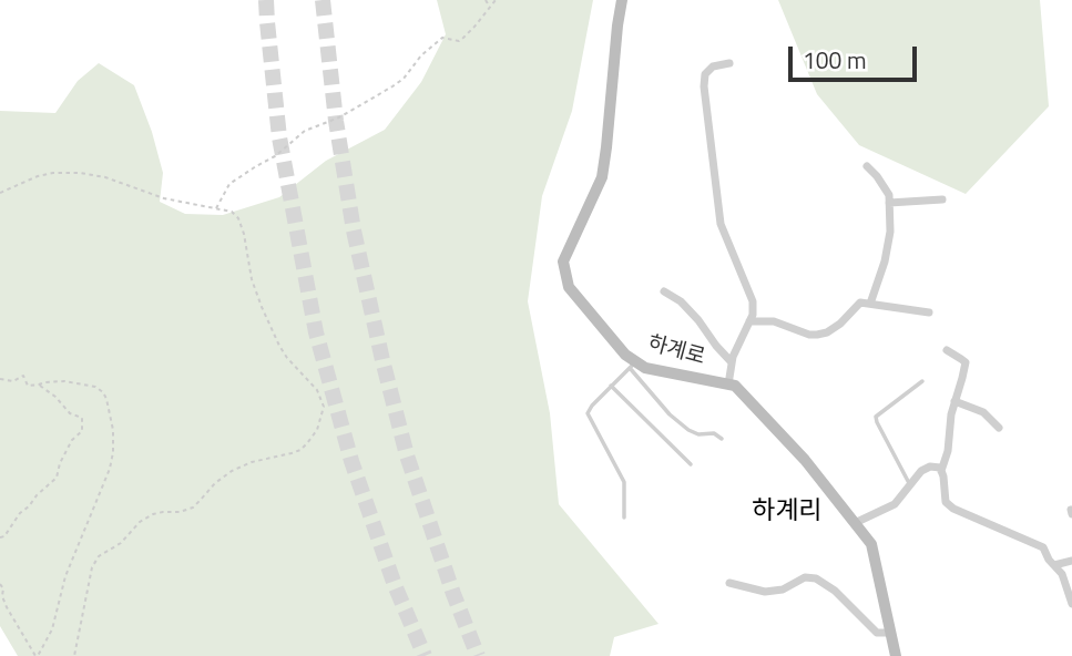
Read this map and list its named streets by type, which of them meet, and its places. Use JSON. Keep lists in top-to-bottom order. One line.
{"streets":{"street":["하계로"]},"districts":["하계리"],"scale_bar":"100 m"}
